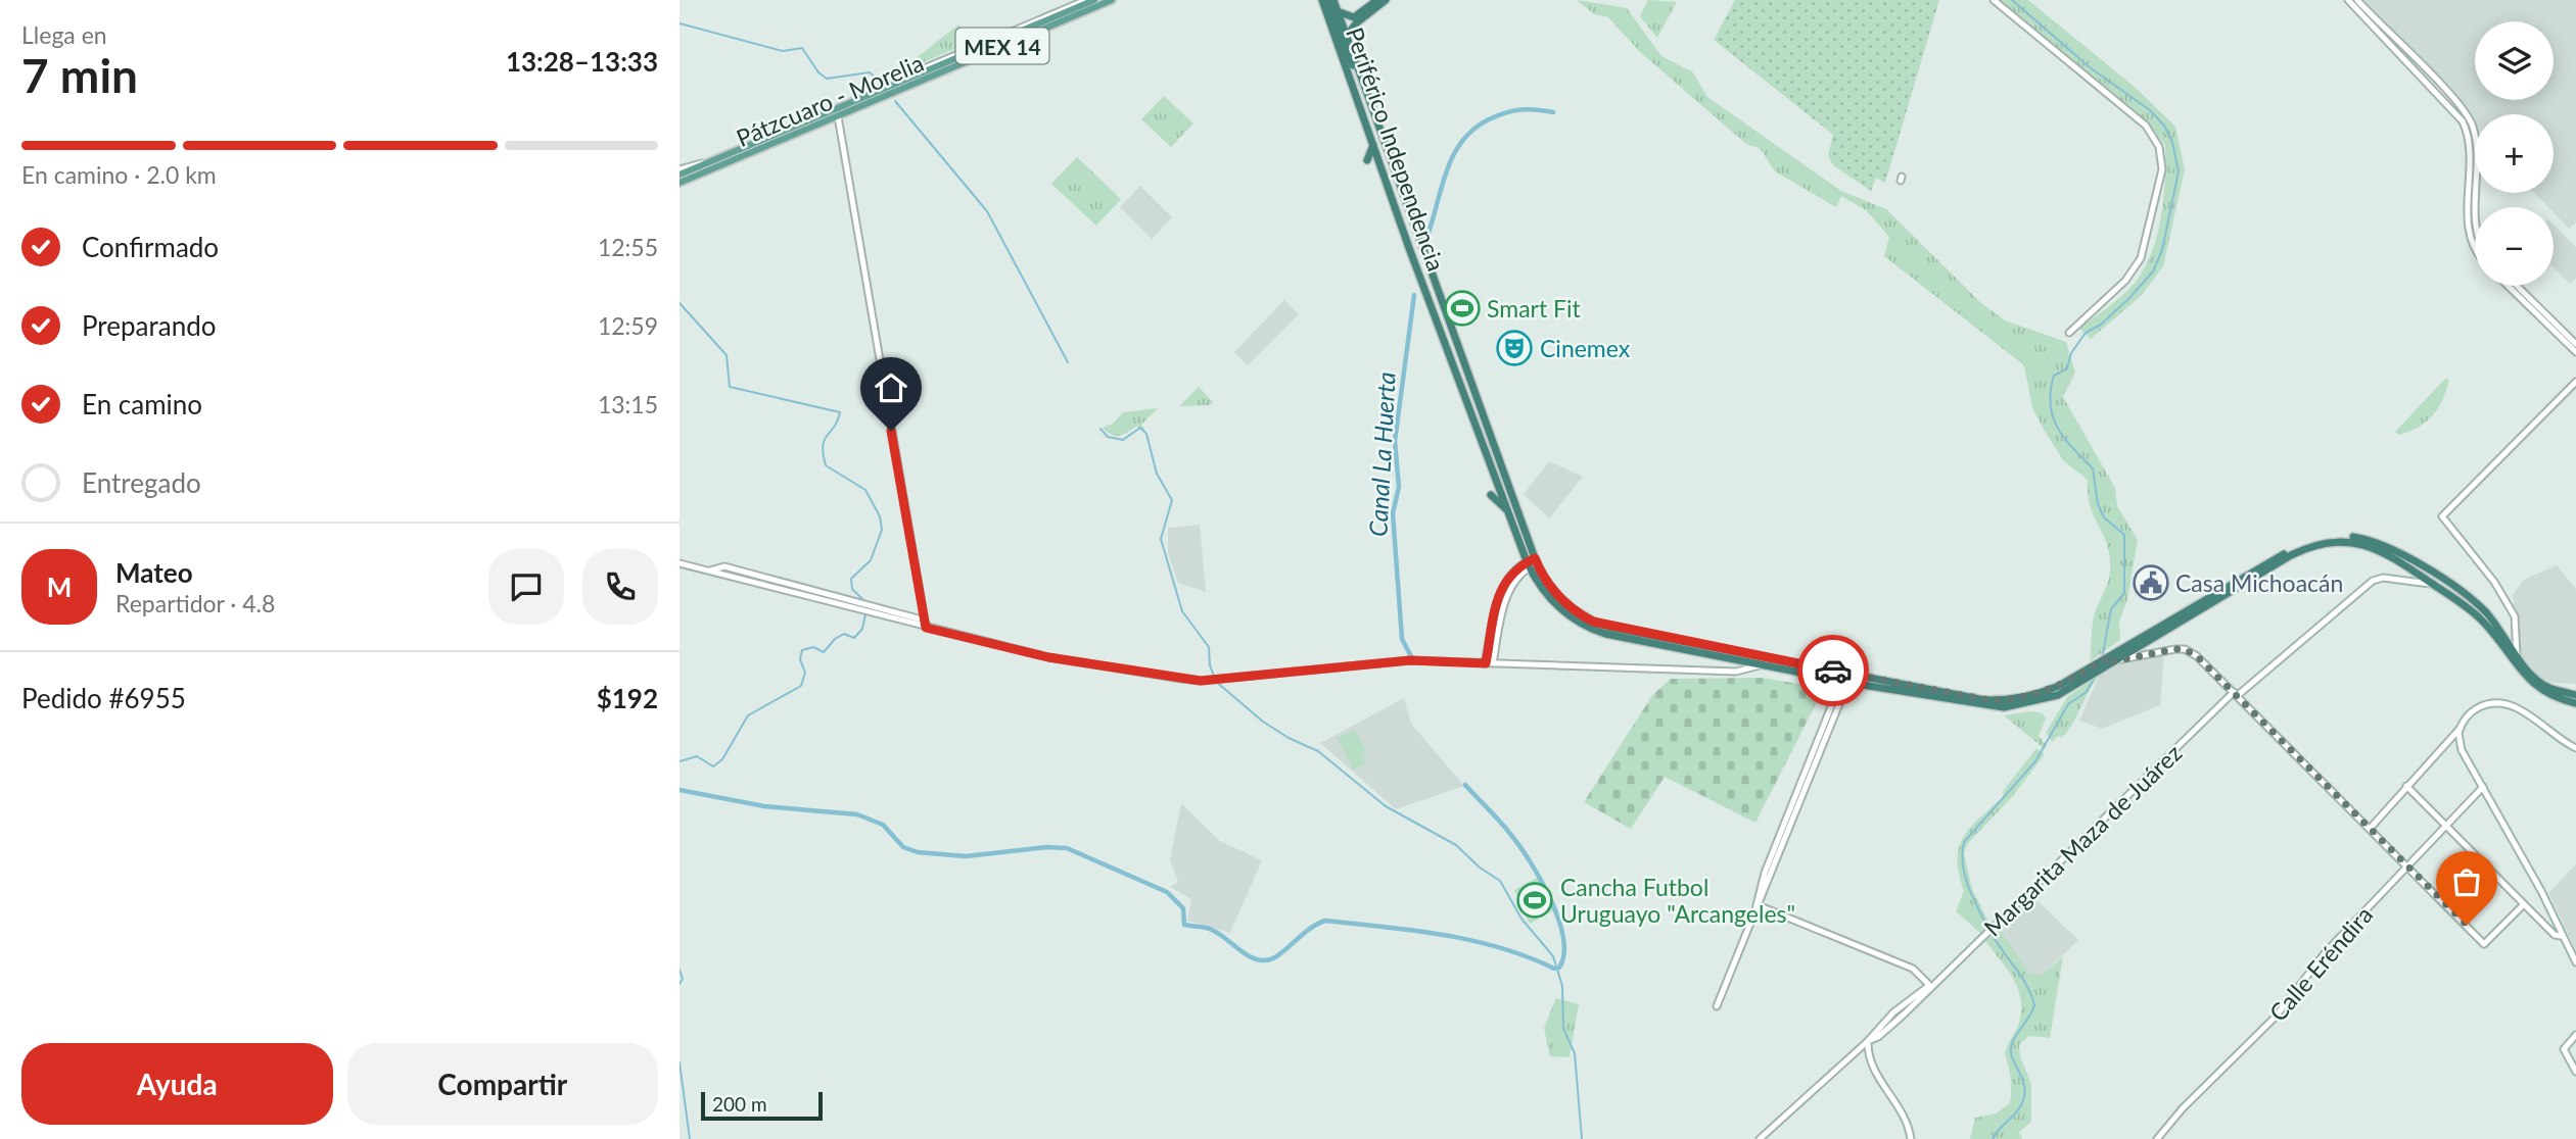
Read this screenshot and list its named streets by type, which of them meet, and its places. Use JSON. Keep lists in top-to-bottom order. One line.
{"streets":{"highway":["Periférico Independencia"],"main road":["MEX 14","Pátzcuaro - Morelia"],"street":["Margarita Maza de Juárez","Calle Eréndira"]},"crossings":[["Periférico Independencia","Margarita Maza de Juárez"]],"water":["Canal La Huerta"],"places":{"sports":["Smart Fit","Cancha Futbol Uruguayo \"Arcangeles\""],"theatre":["Cinemex"],"public building":["Casa Michoacán"]},"scale_bar":"200 m","page":{"heading":["7 min","Llega en","13:28–13:33"],"panel":["Mateo","Repartidor · 4.8","Pedido #6955","$192"],"map_buttons":["+","−"],"bar":"En camino · 2.0 km","list":[["Confirmado","12:55"],["Preparando","12:59"],["En camino","13:15"],"Entregado"],"round":"M","buttons":["Ayuda","Compartir"],"scale":"200 m"}}
